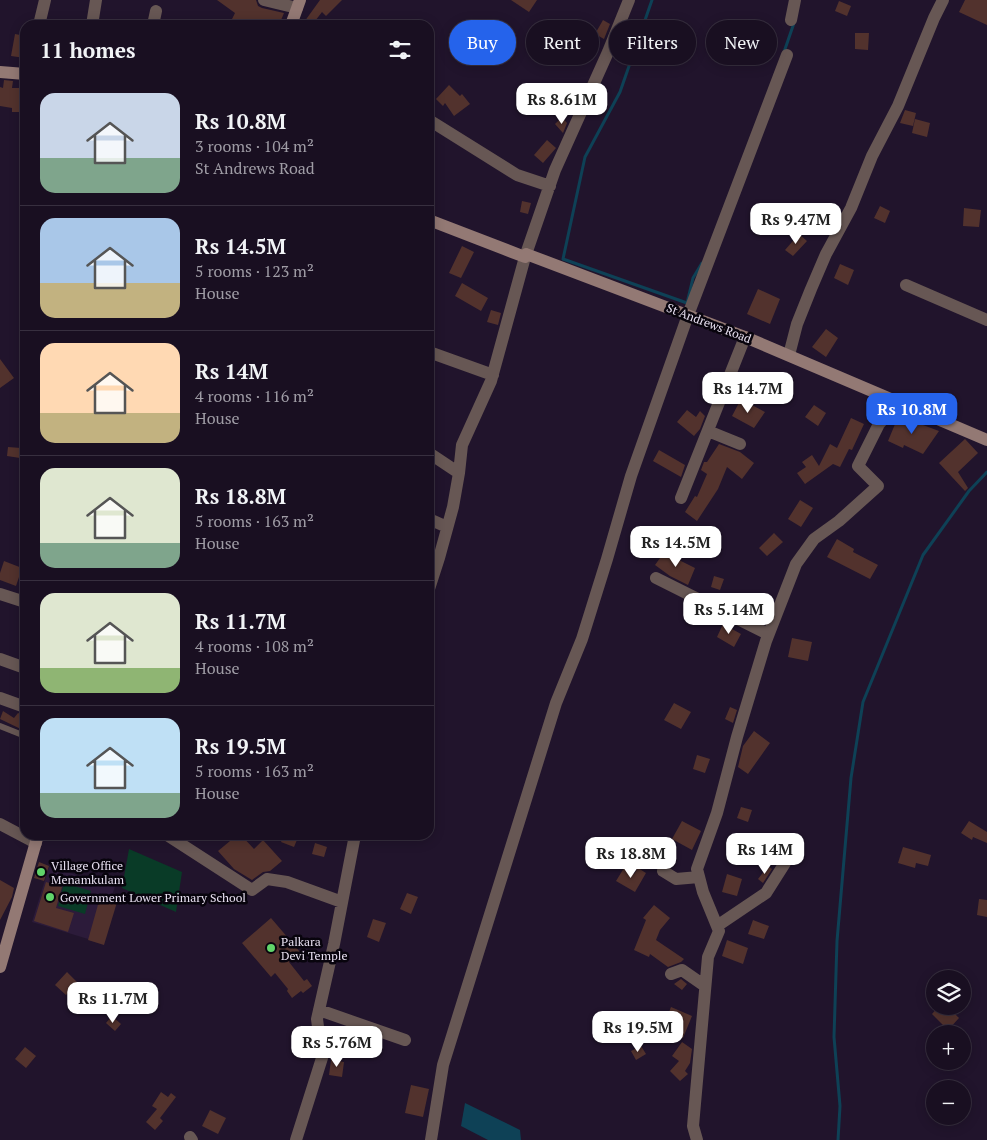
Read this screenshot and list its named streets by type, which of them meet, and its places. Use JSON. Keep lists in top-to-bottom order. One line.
{"streets":{"main road":["St Andrews Road"]},"places":["Village Office Menamkulam","Government Lower Primary School","Palkara Devi Temple"],"page":{"chip":["Buy","Rent","Filters","New"],"heading":"11 homes","list":[{"name":"Rs 10.8M","note":"3 rooms · 104 m² · St Andrews Road"},{"name":"Rs 14.5M","note":"5 rooms · 123 m² · House"},{"name":"Rs 14M","note":"4 rooms · 116 m² · House"},{"name":"Rs 18.8M","note":"5 rooms · 163 m² · House"},{"name":"Rs 11.7M","note":"4 rooms · 108 m² · House"},{"name":"Rs 19.5M","note":"5 rooms · 163 m² · House"}],"price":["Rs 8.61M","Rs 9.47M","Rs 14.7M","Rs 10.8M","Rs 14.5M","Rs 5.14M","Rs 14M","Rs 18.8M","Rs 11.7M","Rs 19.5M","Rs 5.76M"],"map_buttons":["+","−"]}}
